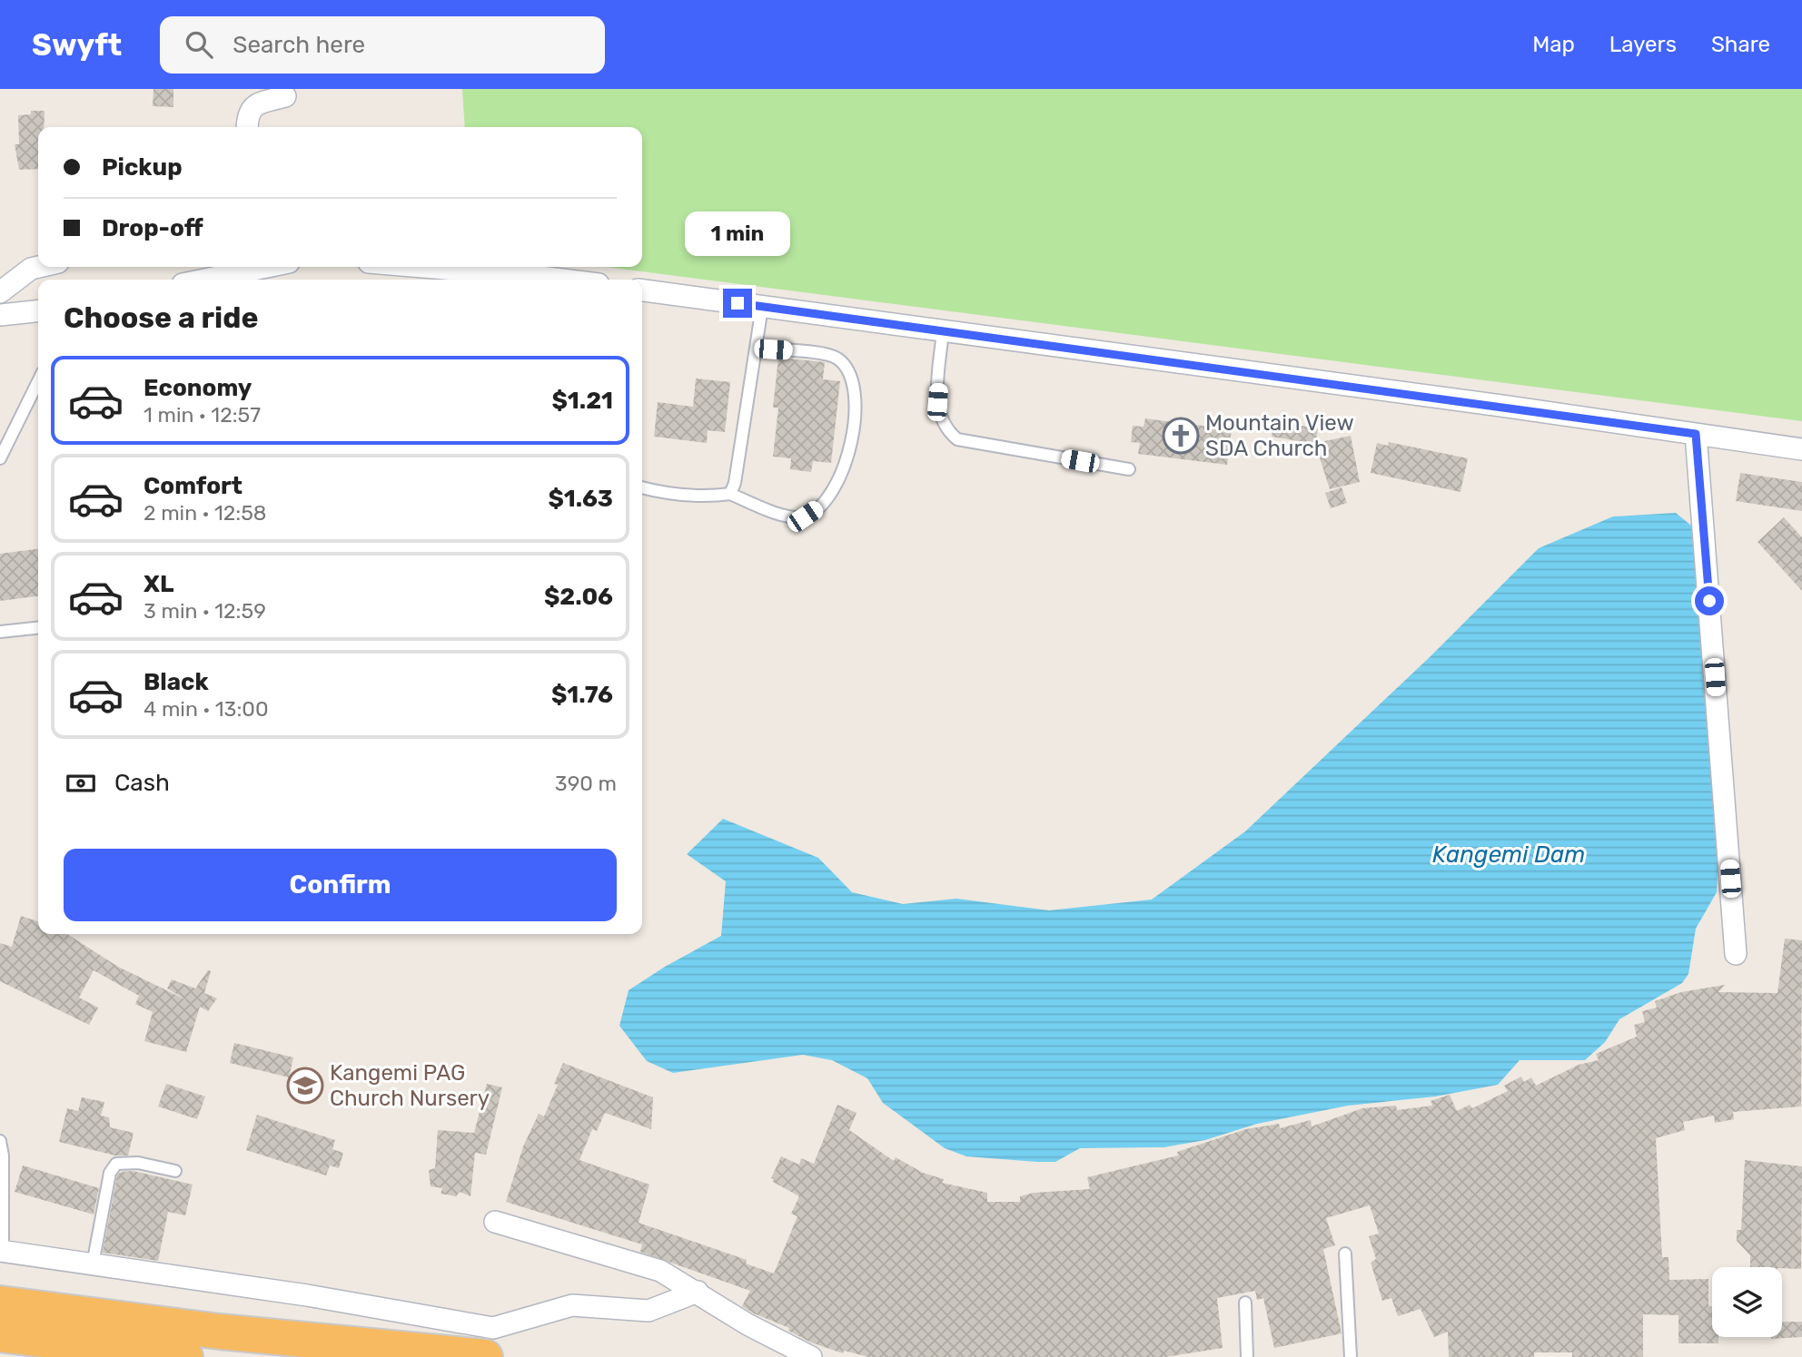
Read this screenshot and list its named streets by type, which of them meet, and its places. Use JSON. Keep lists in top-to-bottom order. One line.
{"water":["Kangemi Dam"],"places":{"church":["Mountain View SDA Church"],"school or university":["Kangemi PAG Church Nursery"]},"page":{"header":"Swyft","search":"Search here","nav":["Map","Layers","Share"],"banner":["Pickup","Drop-off"],"bubble":"1 min","heading":"Choose a ride","list":[{"name":"Economy","note":"1 min · 12:57","value":"$1.21"},{"name":"Comfort","note":"2 min · 12:58","value":"$1.63"},{"name":"XL","note":"3 min · 12:59","value":"$2.06"},{"name":"Black","note":"4 min · 13:00","value":"$1.76"}],"pay":["Cash","390 m"],"buttons":"Confirm"}}
